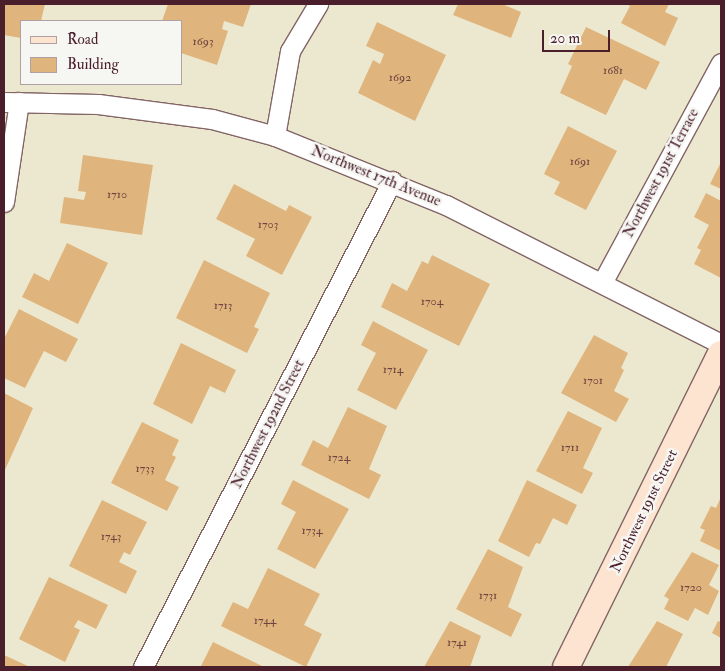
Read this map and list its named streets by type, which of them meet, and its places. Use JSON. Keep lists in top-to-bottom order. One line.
{"streets":{"street":["Northwest 191st Terrace","Northwest 17th Avenue","Northwest 192nd Street","Northwest 191st Street"]},"crossings":[["Northwest 191st Terrace","Northwest 17th Avenue"],["Northwest 17th Avenue","Northwest 192nd Street"]],"house_numbers":["1693","1681","1692","1691","1710","1703","1704","1713","1714","1701","1711","1724","1733","1734","1743","1720","1731","1744","1741"],"legend":["Road","Building"],"scale_bar":"20 m"}
